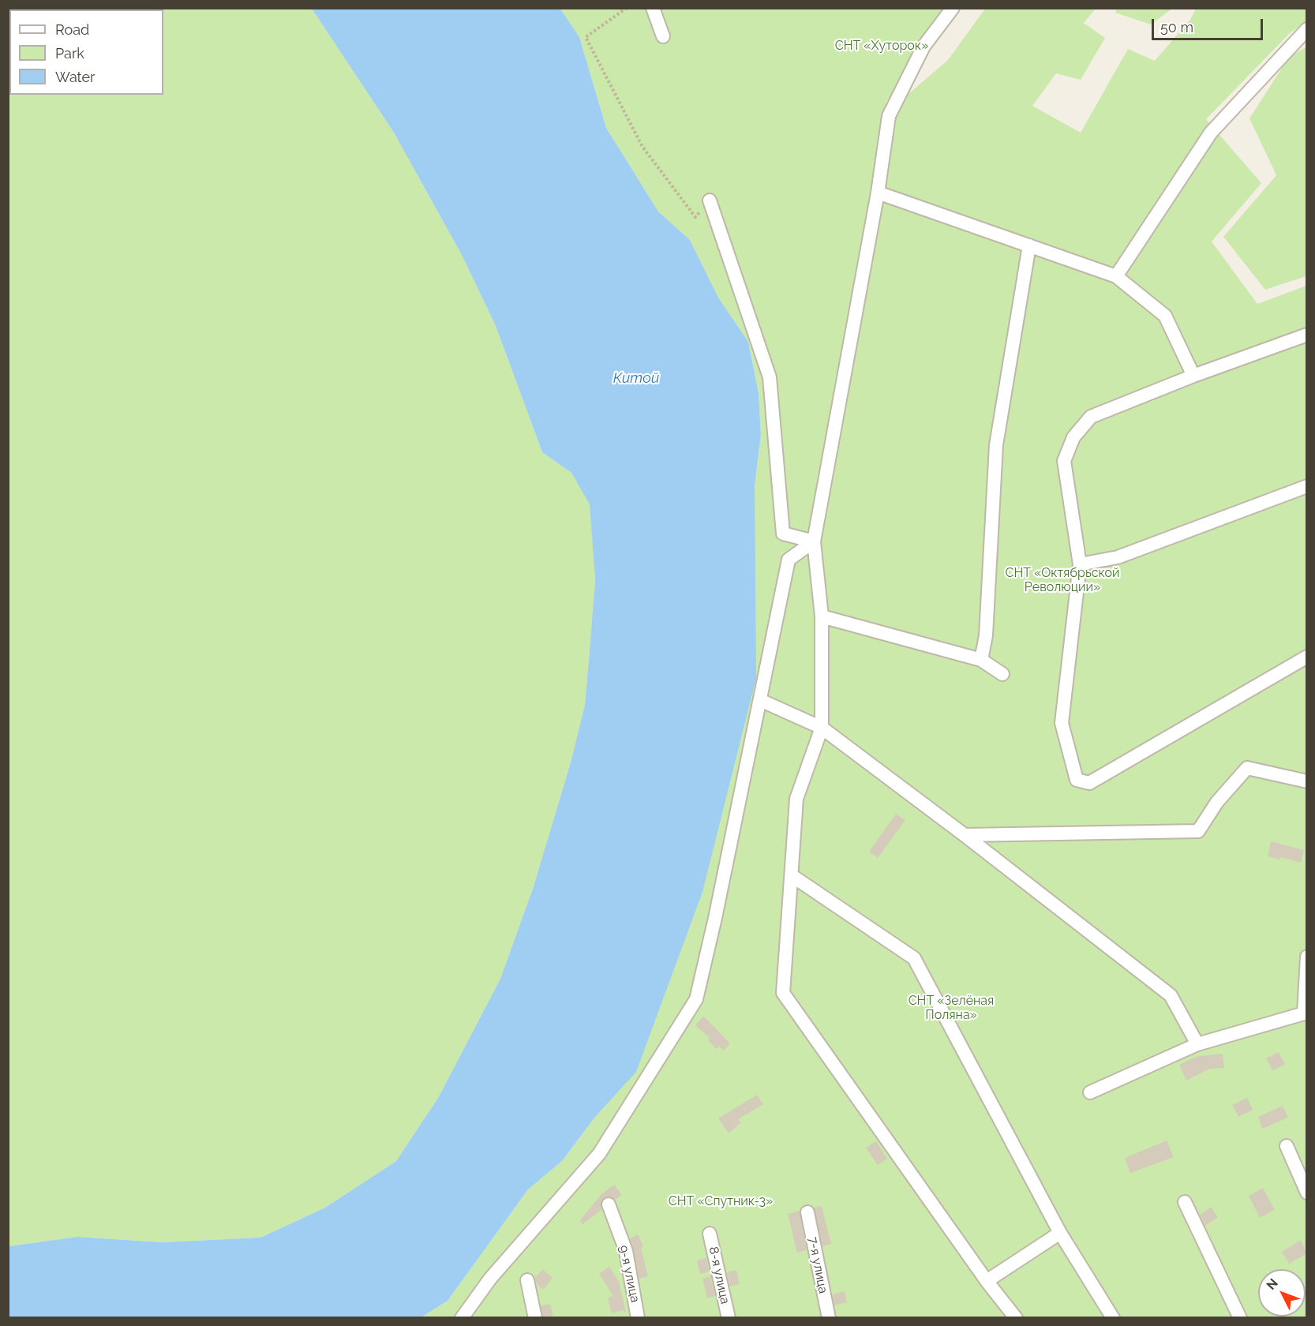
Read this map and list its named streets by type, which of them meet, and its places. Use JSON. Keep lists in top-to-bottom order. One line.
{"streets":{"street":["7-я улица","9-я улица","8-я улица"]},"water":["Китой"],"parks":["СНТ «Хуторок»","СНТ «Октябрьской Революции»","СНТ «Зелёная Поляна»","СНТ «Спутник-3»"],"legend":["Road","Park","Water"],"scale_bar":"50 m","north":"top left"}
